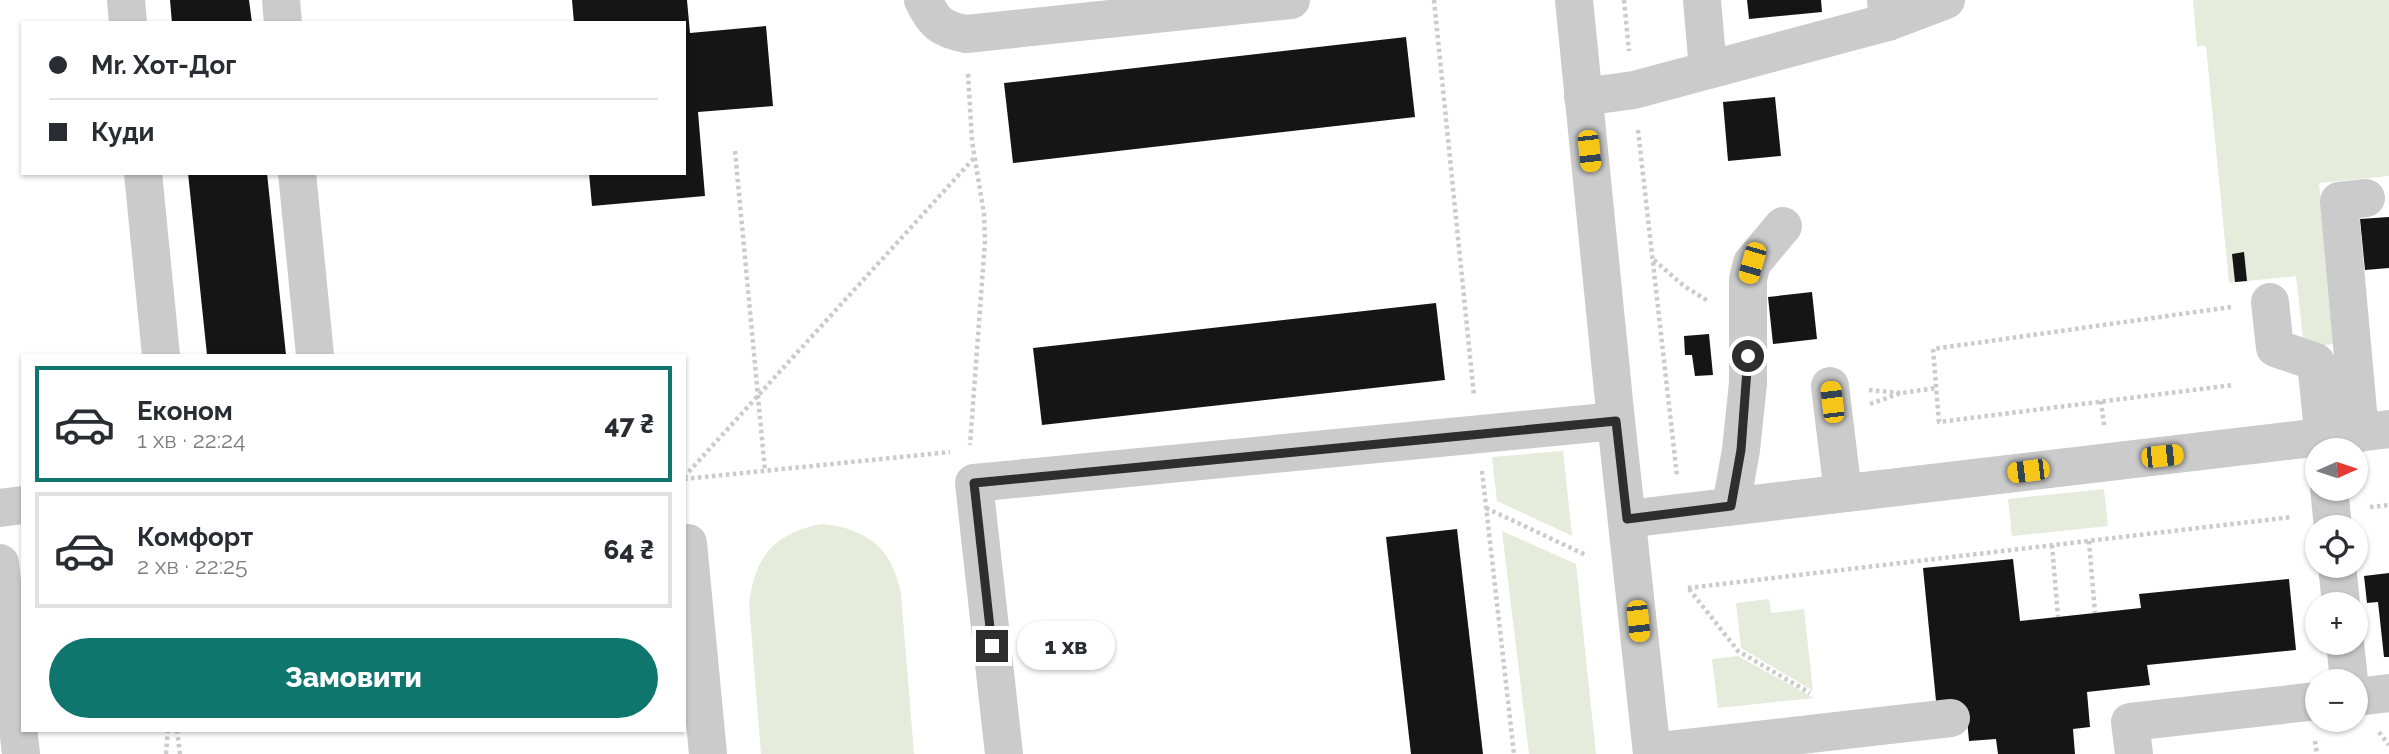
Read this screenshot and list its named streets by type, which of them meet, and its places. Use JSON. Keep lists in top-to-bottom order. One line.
{"north":"right","page":{"banner":["Mr. Хот-Дог","Куди"],"list":[{"name":"Економ","note":"1 хв · 22:24","value":"47 ₴"},{"name":"Комфорт","note":"2 хв · 22:25","value":"64 ₴"}],"map_buttons":["+","−"],"bubble":"1 хв","buttons":"Замовити"}}
